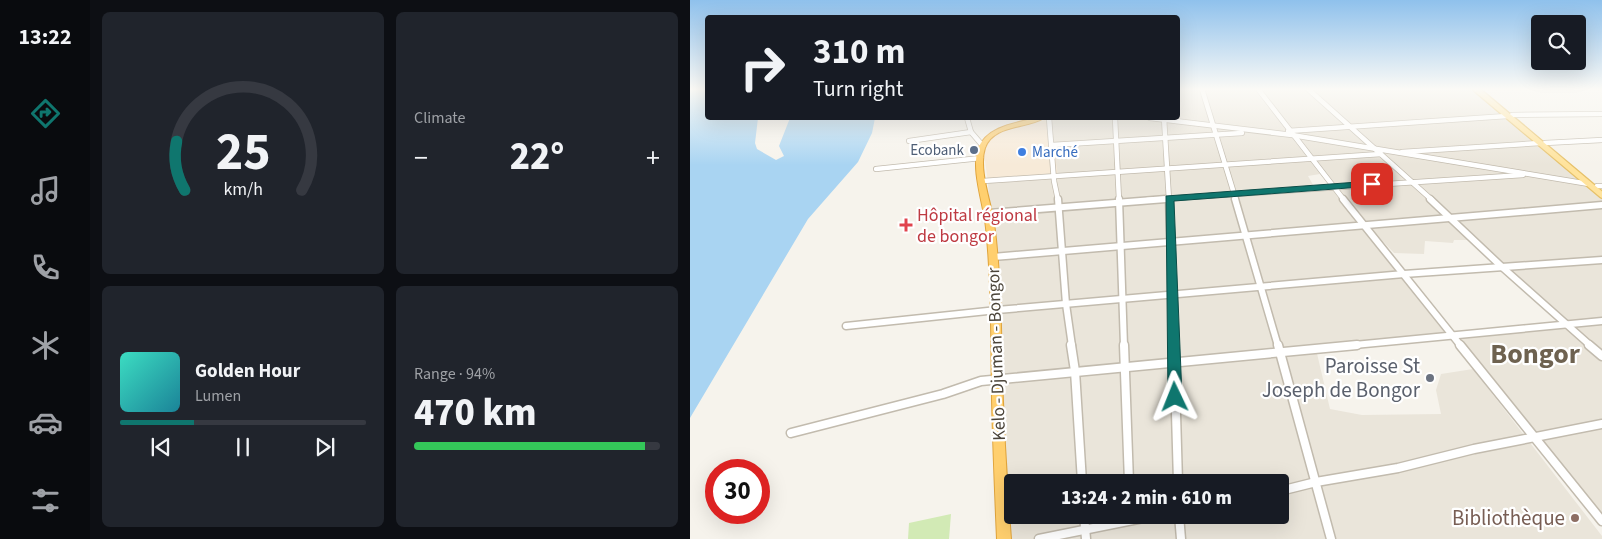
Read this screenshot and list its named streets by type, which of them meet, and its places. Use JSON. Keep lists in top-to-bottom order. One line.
{"streets":{"highway":["Kelo - Djuman - Bongor"]},"districts":["Bongor"],"places":{"other":["Ecobank","Marché","Paroisse St Joseph de Bongor","Bibliothèque"],"health":["Hôpital régional de bongor"]},"page":{"tabs":"13:22","tile":["Climate",["Range · 94%","470 km"]],"turn":["310 m","Turn right"],"heat":["−","22°","+"],"song":["Golden Hour","Lumen"],"limit":"30","trip":"13:24 · 2 min · 610 m","gauge":["25","km/h"]}}
